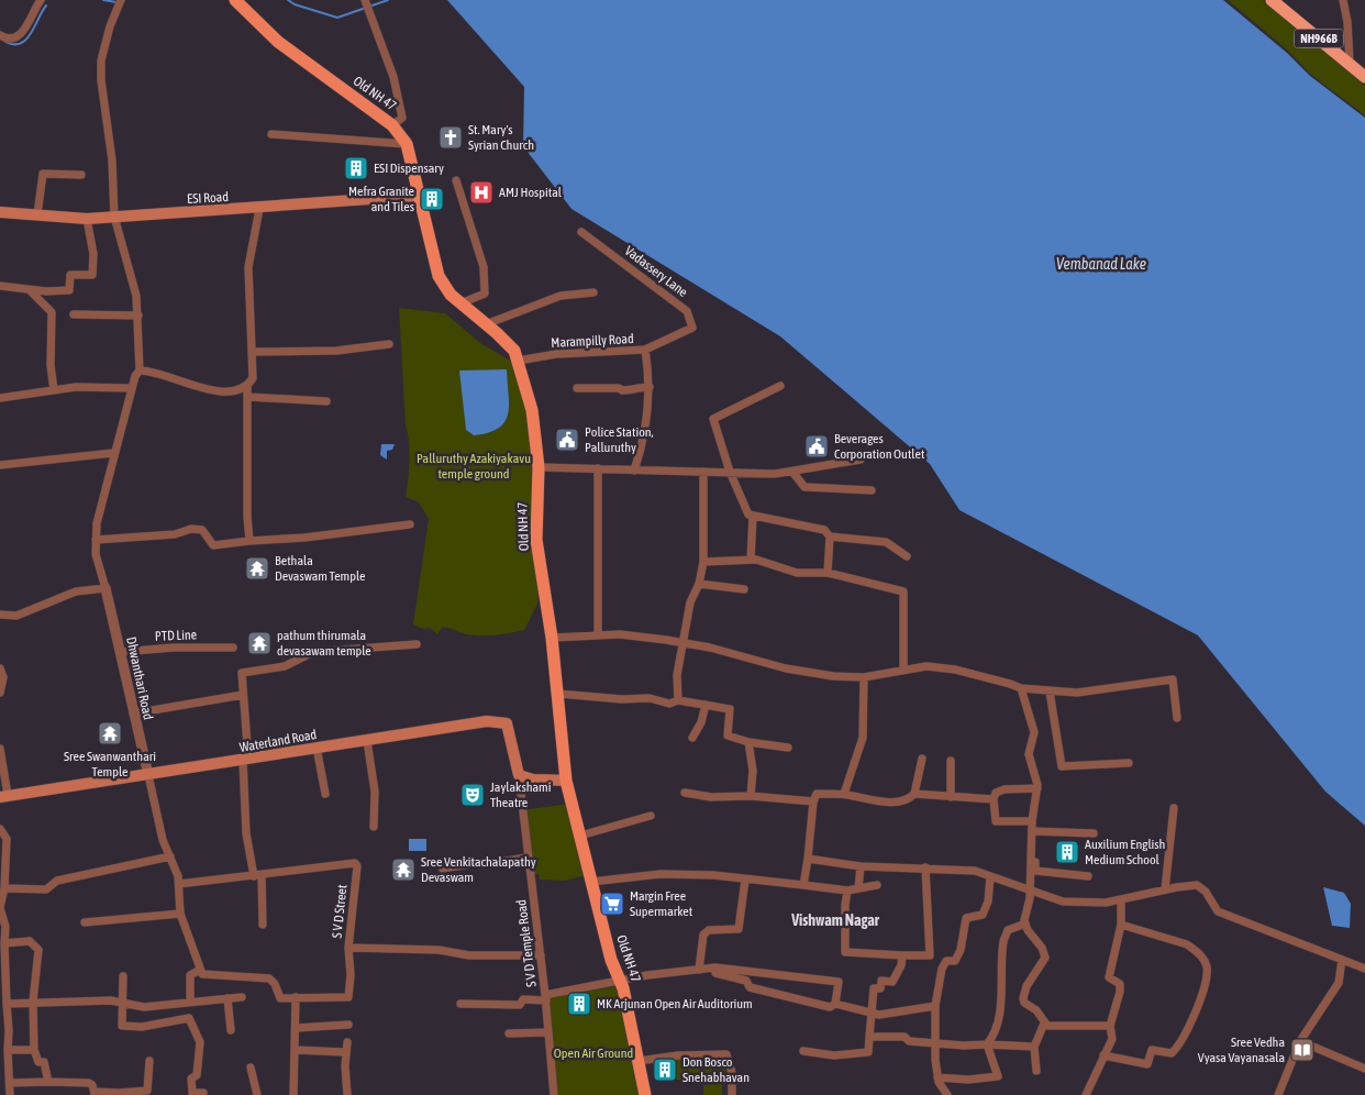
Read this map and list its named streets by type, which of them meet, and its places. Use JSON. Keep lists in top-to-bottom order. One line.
{"streets":{"highway":["NH966B"],"main road":["Old NH 47","ESI Road","Waterland Road"],"street":["Vadassery Lane","Marampilly Road","PTD Line","Dhwanthari Road","S V D Street","S V D Temple Road"]},"crossings":[["Old NH 47","ESI Road"],["Old NH 47","Marampilly Road"],["Vadassery Lane","Marampilly Road"],["PTD Line","Dhwanthari Road"],["Dhwanthari Road","Waterland Road"],["Waterland Road","S V D Temple Road"],["S V D Street","S V D Temple Road"]],"districts":["Vishwam Nagar"],"water":["Vembanad Lake"],"parks":["Palluruthy Azakiyakavu temple ground","Open Air Ground"],"places":{"church":["St. Mary's Syrian Church"],"building":["ESI Dispensary","Mefra Granite and Tiles","Auxilium English Medium School","MK Arjunan Open Air Auditorium","Don Bosco Snehabhavan"],"hospital":["AMJ Hospital"],"public building":["Police Station, Palluruthy","Beverages Corporation Outlet"],"temple":["Bethala Devaswam Temple","pathum thirumala devasawam temple","Sree Swanwanthari Temple","Sree Venkitachalapathy Devaswam"],"theatre":["Jaylakshami Theatre"],"supermarket":["Margin Free Supermarket"],"library":["Sree Vedha Vyasa Vayanasala"]}}
